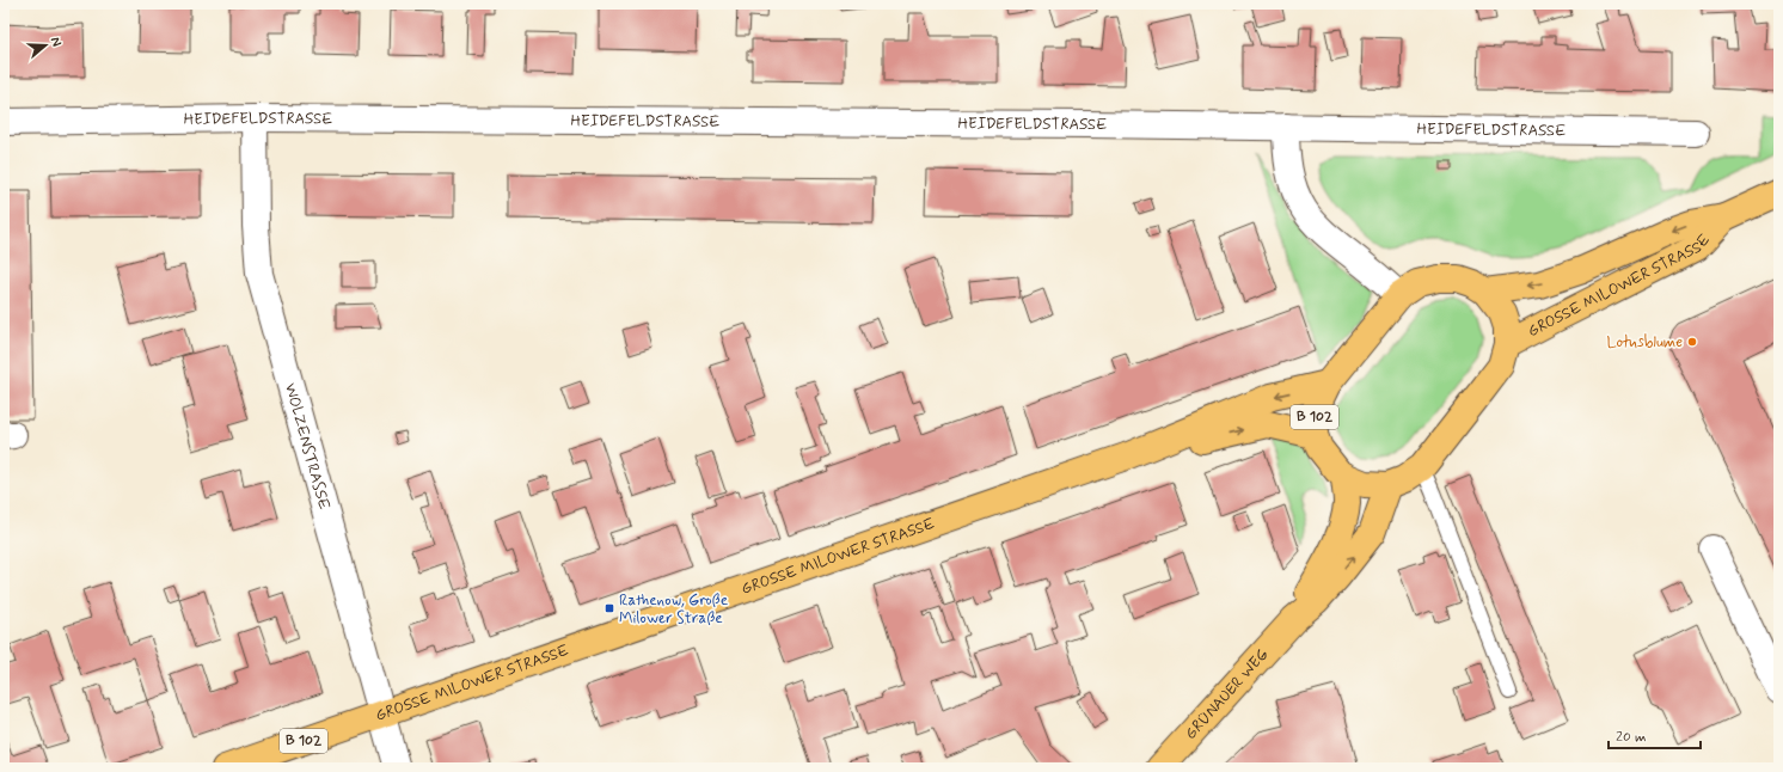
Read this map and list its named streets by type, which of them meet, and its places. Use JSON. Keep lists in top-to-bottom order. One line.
{"streets":{"main road":["GROSSE MILOWER STRASSE","B 102","GRÜNAUER WEG"],"street":["HEIDEFELDSTRASSE","WOLZENSTRASSE"]},"crossings":[["HEIDEFELDSTRASSE","WOLZENSTRASSE"],["GROSSE MILOWER STRASSE","WOLZENSTRASSE"],["GROSSE MILOWER STRASSE","GRÜNAUER WEG"]],"places":{"other":["Lotusblume"],"transit":["Rathenow, Große Milower Straße"]},"scale_bar":"20 m","north":"right"}
